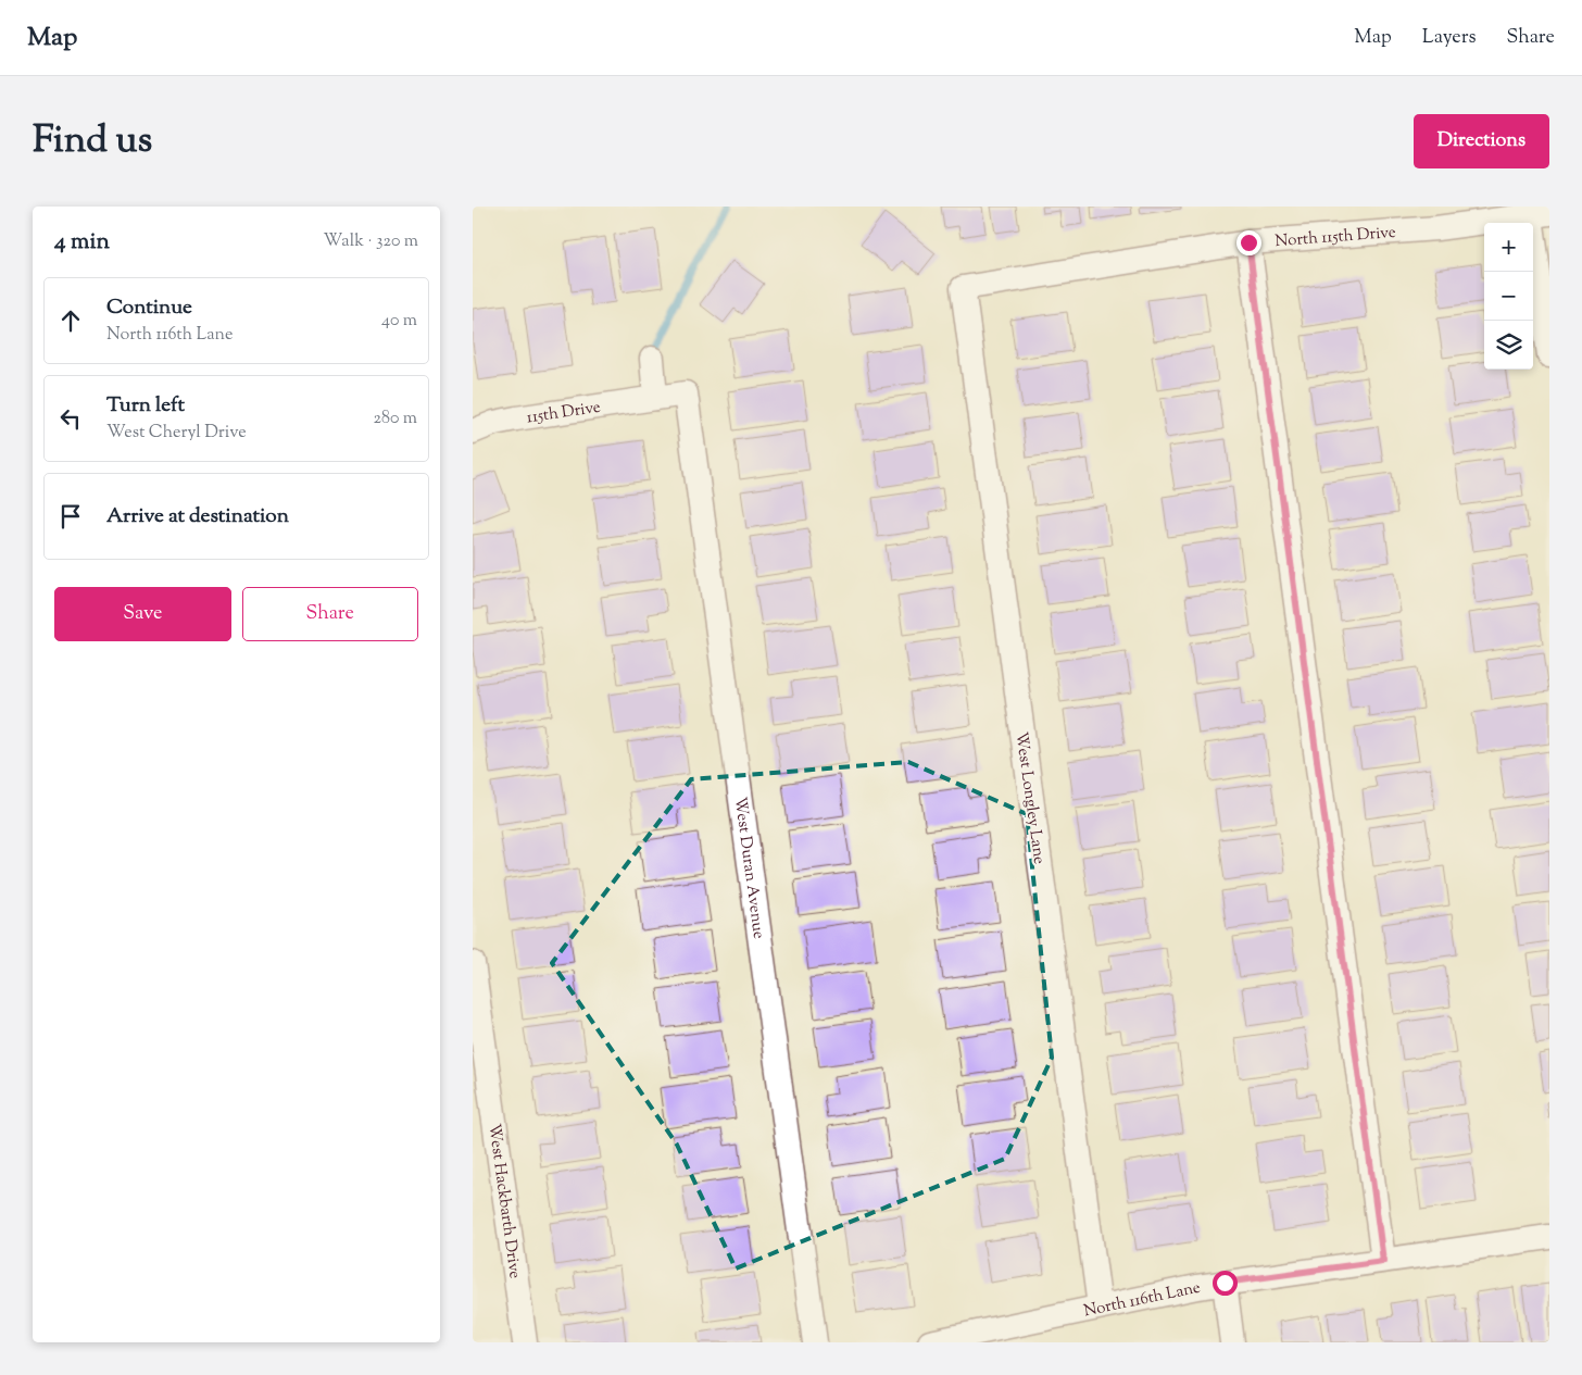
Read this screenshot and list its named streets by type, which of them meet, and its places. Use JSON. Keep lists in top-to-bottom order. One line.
{"streets":{"street":["North 115th Drive","115th Drive","West Longley Lane","West Duran Avenue","West Hackbarth Drive","North 116th Lane"]},"crossings":[["North 115th Drive","West Longley Lane"],["115th Drive","West Duran Avenue"],["West Longley Lane","North 116th Lane"]],"page":{"header":"Map","nav":["Map","Layers","Share"],"title":"Find us","buttons":["Directions",["Save","Share"]],"heading":["4 min","Walk · 320 m"],"map_buttons":["+","−"],"list":[["Continue","North 116th Lane","40 m"],["Turn left","West Cheryl Drive","280 m"],"Arrive at destination"]}}
